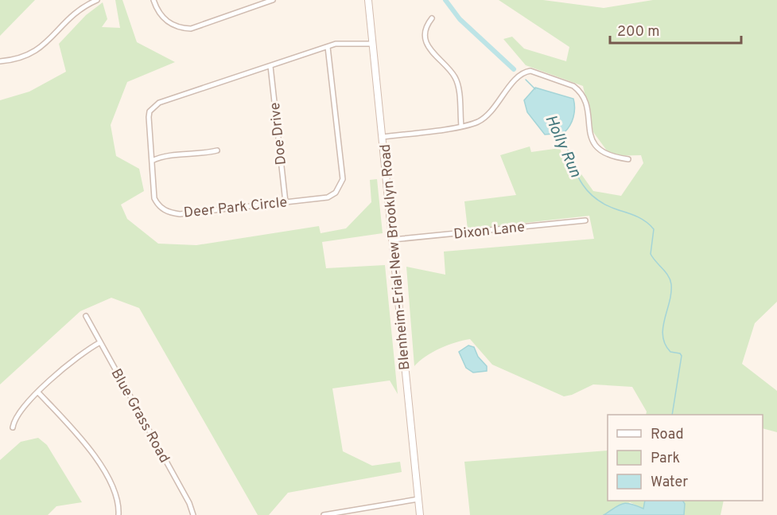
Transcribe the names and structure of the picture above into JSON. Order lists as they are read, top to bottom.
{
  "streets": {
    "main road": ["Blenheim-Erial-New Brooklyn Road"],
    "street": [
      "Doe Drive",
      "Deer Park Circle",
      "Dixon Lane",
      "Blue Grass Road"
    ]
  },
  "crossings": [
    ["Doe Drive", "Deer Park Circle"],
    ["Deer Park Circle", "Blenheim-Erial-New Brooklyn Road"],
    ["Dixon Lane", "Blenheim-Erial-New Brooklyn Road"]
  ],
  "water": ["Holly Run"],
  "legend": ["Road", "Park", "Water"],
  "scale_bar": "200 m"
}
